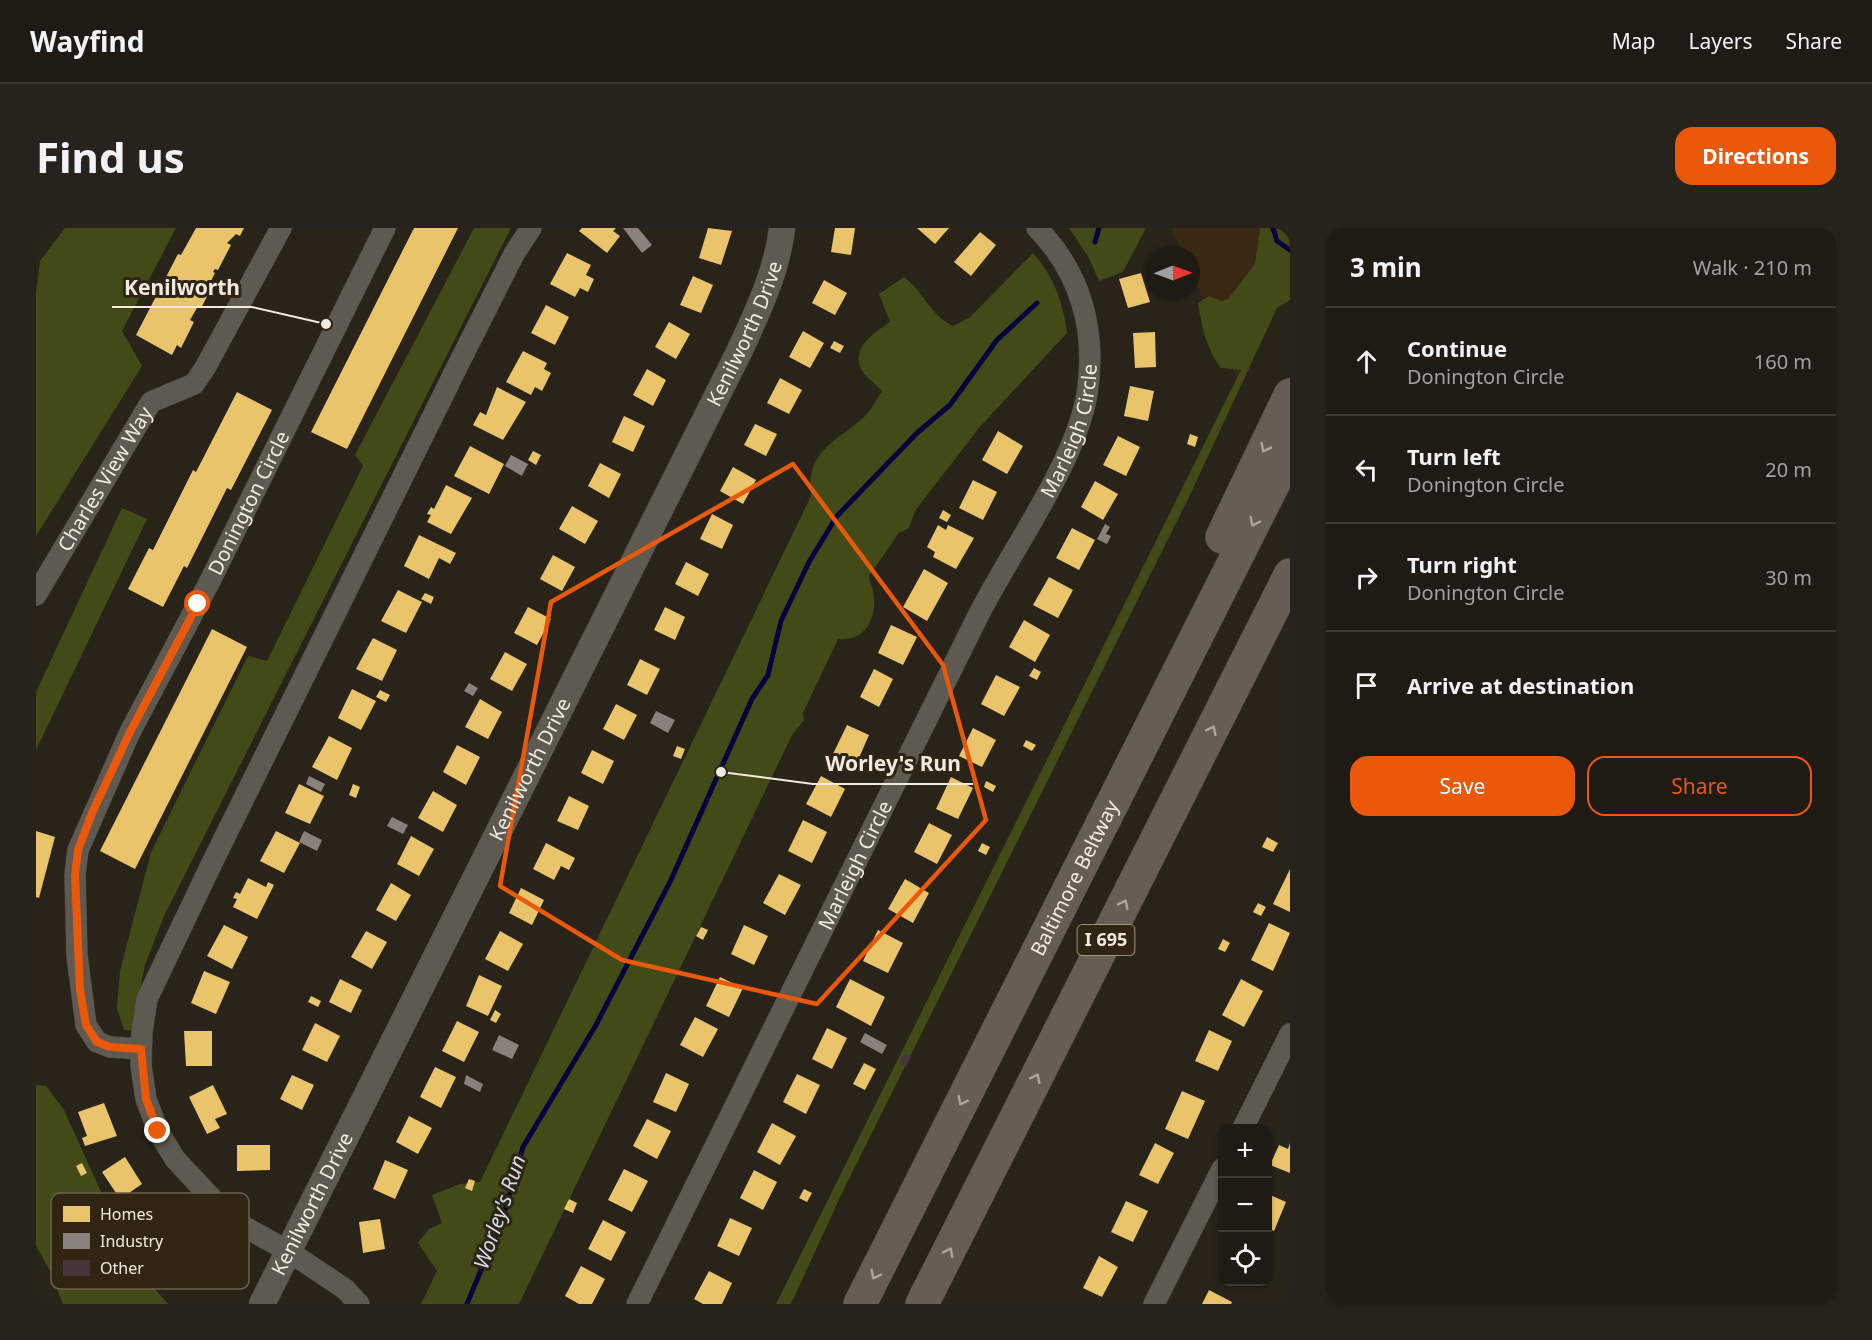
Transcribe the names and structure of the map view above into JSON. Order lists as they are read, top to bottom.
{
  "streets": {
    "highway": ["Baltimore Beltway", "I 695"],
    "street": [
      "Kenilworth Drive",
      "Marleigh Circle",
      "Charles View Way",
      "Donington Circle"
    ]
  },
  "water": ["Worley's Run"],
  "places": ["Kenilworth", "Worley's Run"],
  "legend": ["Homes", "Industry", "Other"],
  "north": "right",
  "page": {
    "header": "Wayfind",
    "nav": ["Map", "Layers", "Share"],
    "buttons": [
      "Directions",
      ["Save", "Share"]
    ],
    "title": "Find us",
    "heading": ["3 min", "Walk · 210 m"],
    "list": [
      ["Continue", "Donington Circle", "160 m"],
      ["Turn left", "Donington Circle", "20 m"],
      ["Turn right", "Donington Circle", "30 m"],
      "Arrive at destination"
    ],
    "map_buttons": ["+", "−"]
  }
}
